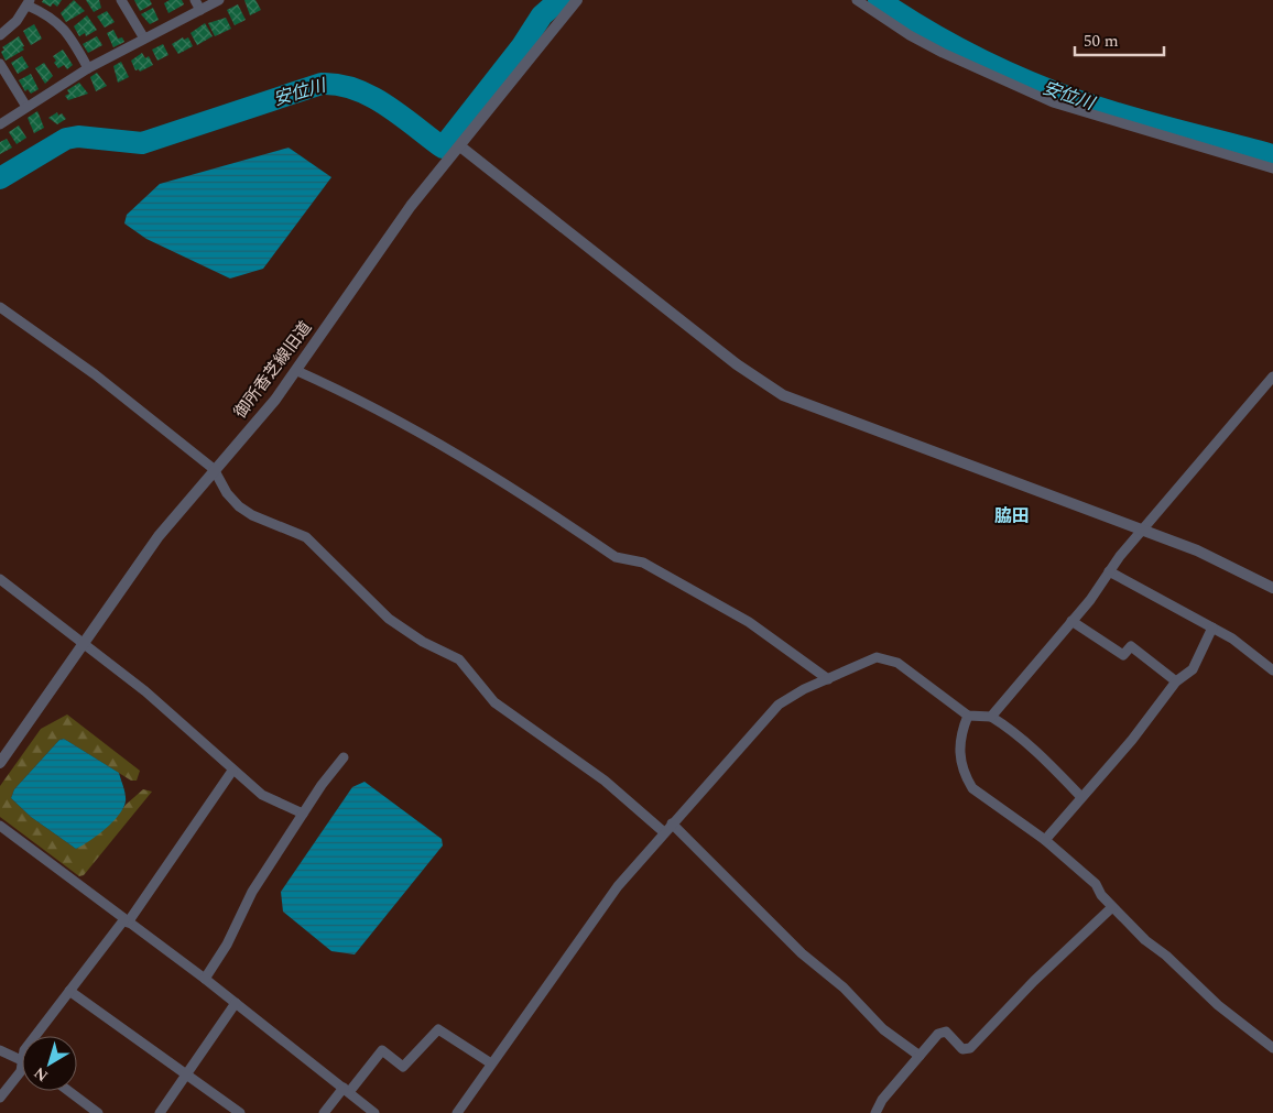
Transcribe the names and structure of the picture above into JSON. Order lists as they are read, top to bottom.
{
  "streets": {
    "street": ["御所香芝線旧道"]
  },
  "districts": ["脇田"],
  "water": ["安位川"],
  "scale_bar": "50 m",
  "north": "bottom left"
}
